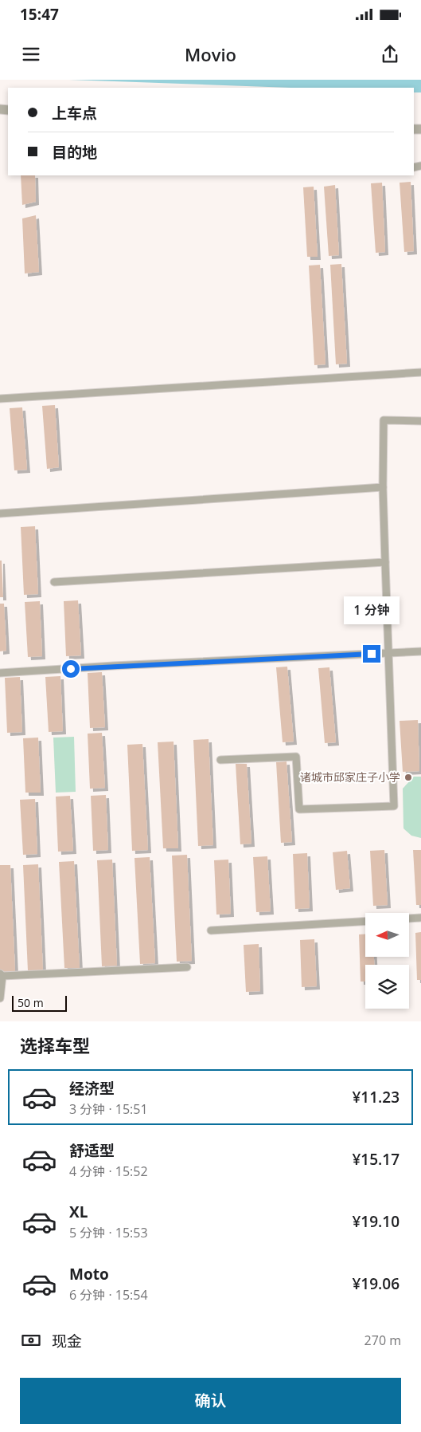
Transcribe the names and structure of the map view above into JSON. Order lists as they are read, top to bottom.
{
  "places": ["诸城市邱家庄子小学"],
  "scale_bar": "50 m",
  "north": "left",
  "page": {
    "status": "15:47",
    "header": "Movio",
    "banner": ["上车点", "目的地"],
    "bubble": "1 分钟",
    "scale": "50 m",
    "heading": "选择车型",
    "list": [
      {
        "name": "经济型",
        "note": "3 分钟 · 15:51",
        "value": "¥11.23"
      },
      {
        "name": "舒适型",
        "note": "4 分钟 · 15:52",
        "value": "¥15.17"
      },
      {
        "name": "XL",
        "note": "5 分钟 · 15:53",
        "value": "¥19.10"
      },
      {
        "name": "Moto",
        "note": "6 分钟 · 15:54",
        "value": "¥19.06"
      }
    ],
    "pay": ["现金", "270 m"],
    "buttons": "确认"
  }
}
